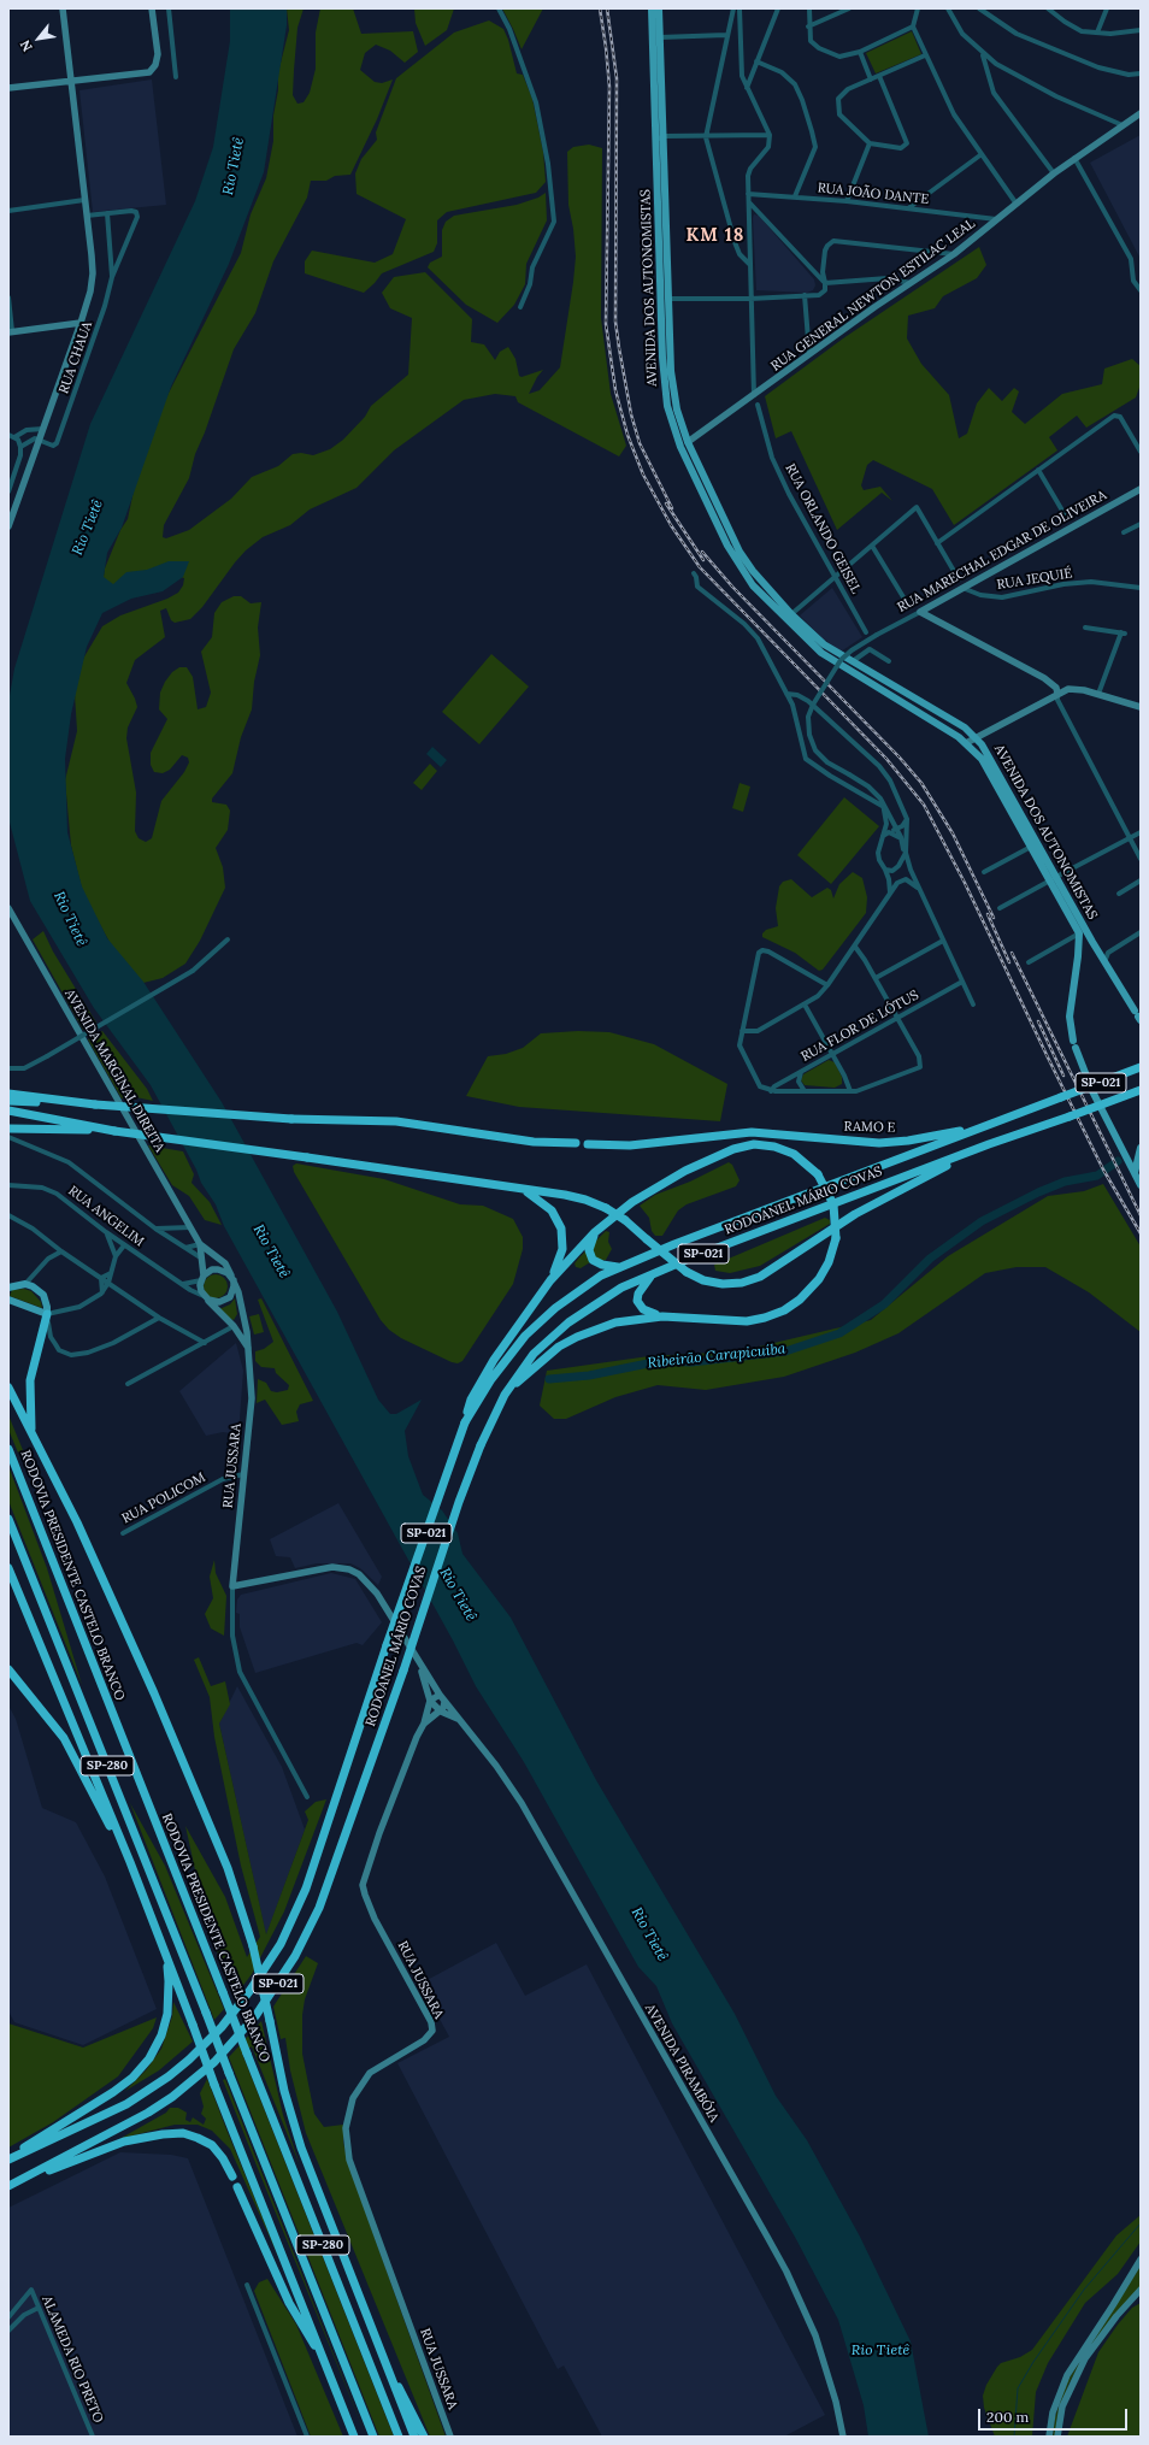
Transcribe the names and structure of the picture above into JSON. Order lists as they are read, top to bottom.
{
  "streets": {
    "highway": [
      "SP-021",
      "RAMO E",
      "RODOANEL MÁRIO COVAS",
      "RODOVIA PRESIDENTE CASTELO BRANCO",
      "SP-280"
    ],
    "main road": [
      "AVENIDA DOS AUTONOMISTAS",
      "RUA GENERAL NEWTON ESTILAC LEAL",
      "RUA MARECHAL EDGAR DE OLIVEIRA",
      "AVENIDA MARGINAL DIREITA",
      "RUA JUSSARA",
      "AVENIDA PIRAMBÓIA"
    ],
    "street": [
      "RUA JOÃO DANTE",
      "RUA CHAUA",
      "RUA ORLANDO GEISEL",
      "RUA JEQUIÉ",
      "RUA FLOR DE LÓTUS",
      "RUA ANGELIM",
      "RUA POLICOM",
      "ALAMEDA RIO PRETO"
    ]
  },
  "crossings": [
    ["RUA JOÃO DANTE", "RUA GENERAL NEWTON ESTILAC LEAL"],
    ["AVENIDA DOS AUTONOMISTAS", "RUA GENERAL NEWTON ESTILAC LEAL"],
    ["RUA MARECHAL EDGAR DE OLIVEIRA", "RUA JEQUIÉ"],
    ["RUA MARECHAL EDGAR DE OLIVEIRA", "RUA FLOR DE LÓTUS"],
    ["AVENIDA MARGINAL DIREITA", "RUA ANGELIM"],
    ["AVENIDA MARGINAL DIREITA", "RUA JUSSARA"],
    ["RAMO E", "RODOANEL MÁRIO COVAS"],
    ["RUA ANGELIM", "RUA JUSSARA"],
    ["RUA JUSSARA", "RUA POLICOM"],
    ["RUA JUSSARA", "AVENIDA PIRAMBÓIA"]
  ],
  "districts": ["KM 18"],
  "water": ["Rio Tietê", "Ribeirão Carapicuíba"],
  "scale_bar": "200 m",
  "north": "bottom left"
}
